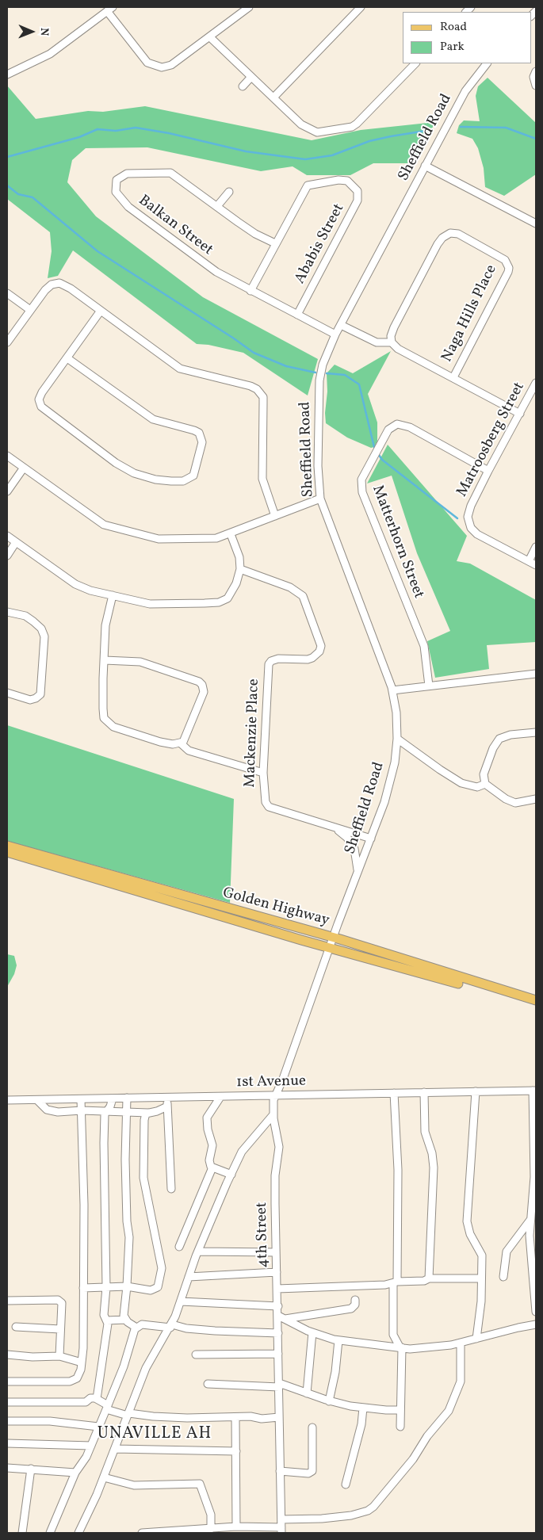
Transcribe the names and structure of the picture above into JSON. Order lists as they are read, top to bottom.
{
  "streets": {
    "main road": ["Golden Highway"],
    "street": [
      "Sheffield Road",
      "Balkan Street",
      "Ababis Street",
      "Naga Hills Place",
      "Matroosberg Street",
      "Matterhorn Street",
      "Mackenzie Place",
      "1st Avenue",
      "4th Street"
    ]
  },
  "crossings": [
    ["Sheffield Road", "Balkan Street"],
    ["Sheffield Road", "Mackenzie Place"],
    ["Sheffield Road", "Golden Highway"],
    ["Sheffield Road", "4th Street"],
    ["Balkan Street", "Ababis Street"],
    ["Naga Hills Place", "Matroosberg Street"],
    ["Matroosberg Street", "Matterhorn Street"],
    ["Golden Highway", "4th Street"],
    ["1st Avenue", "4th Street"]
  ],
  "districts": ["UNAVILLE AH"],
  "legend": ["Road", "Park"],
  "north": "right"
}
